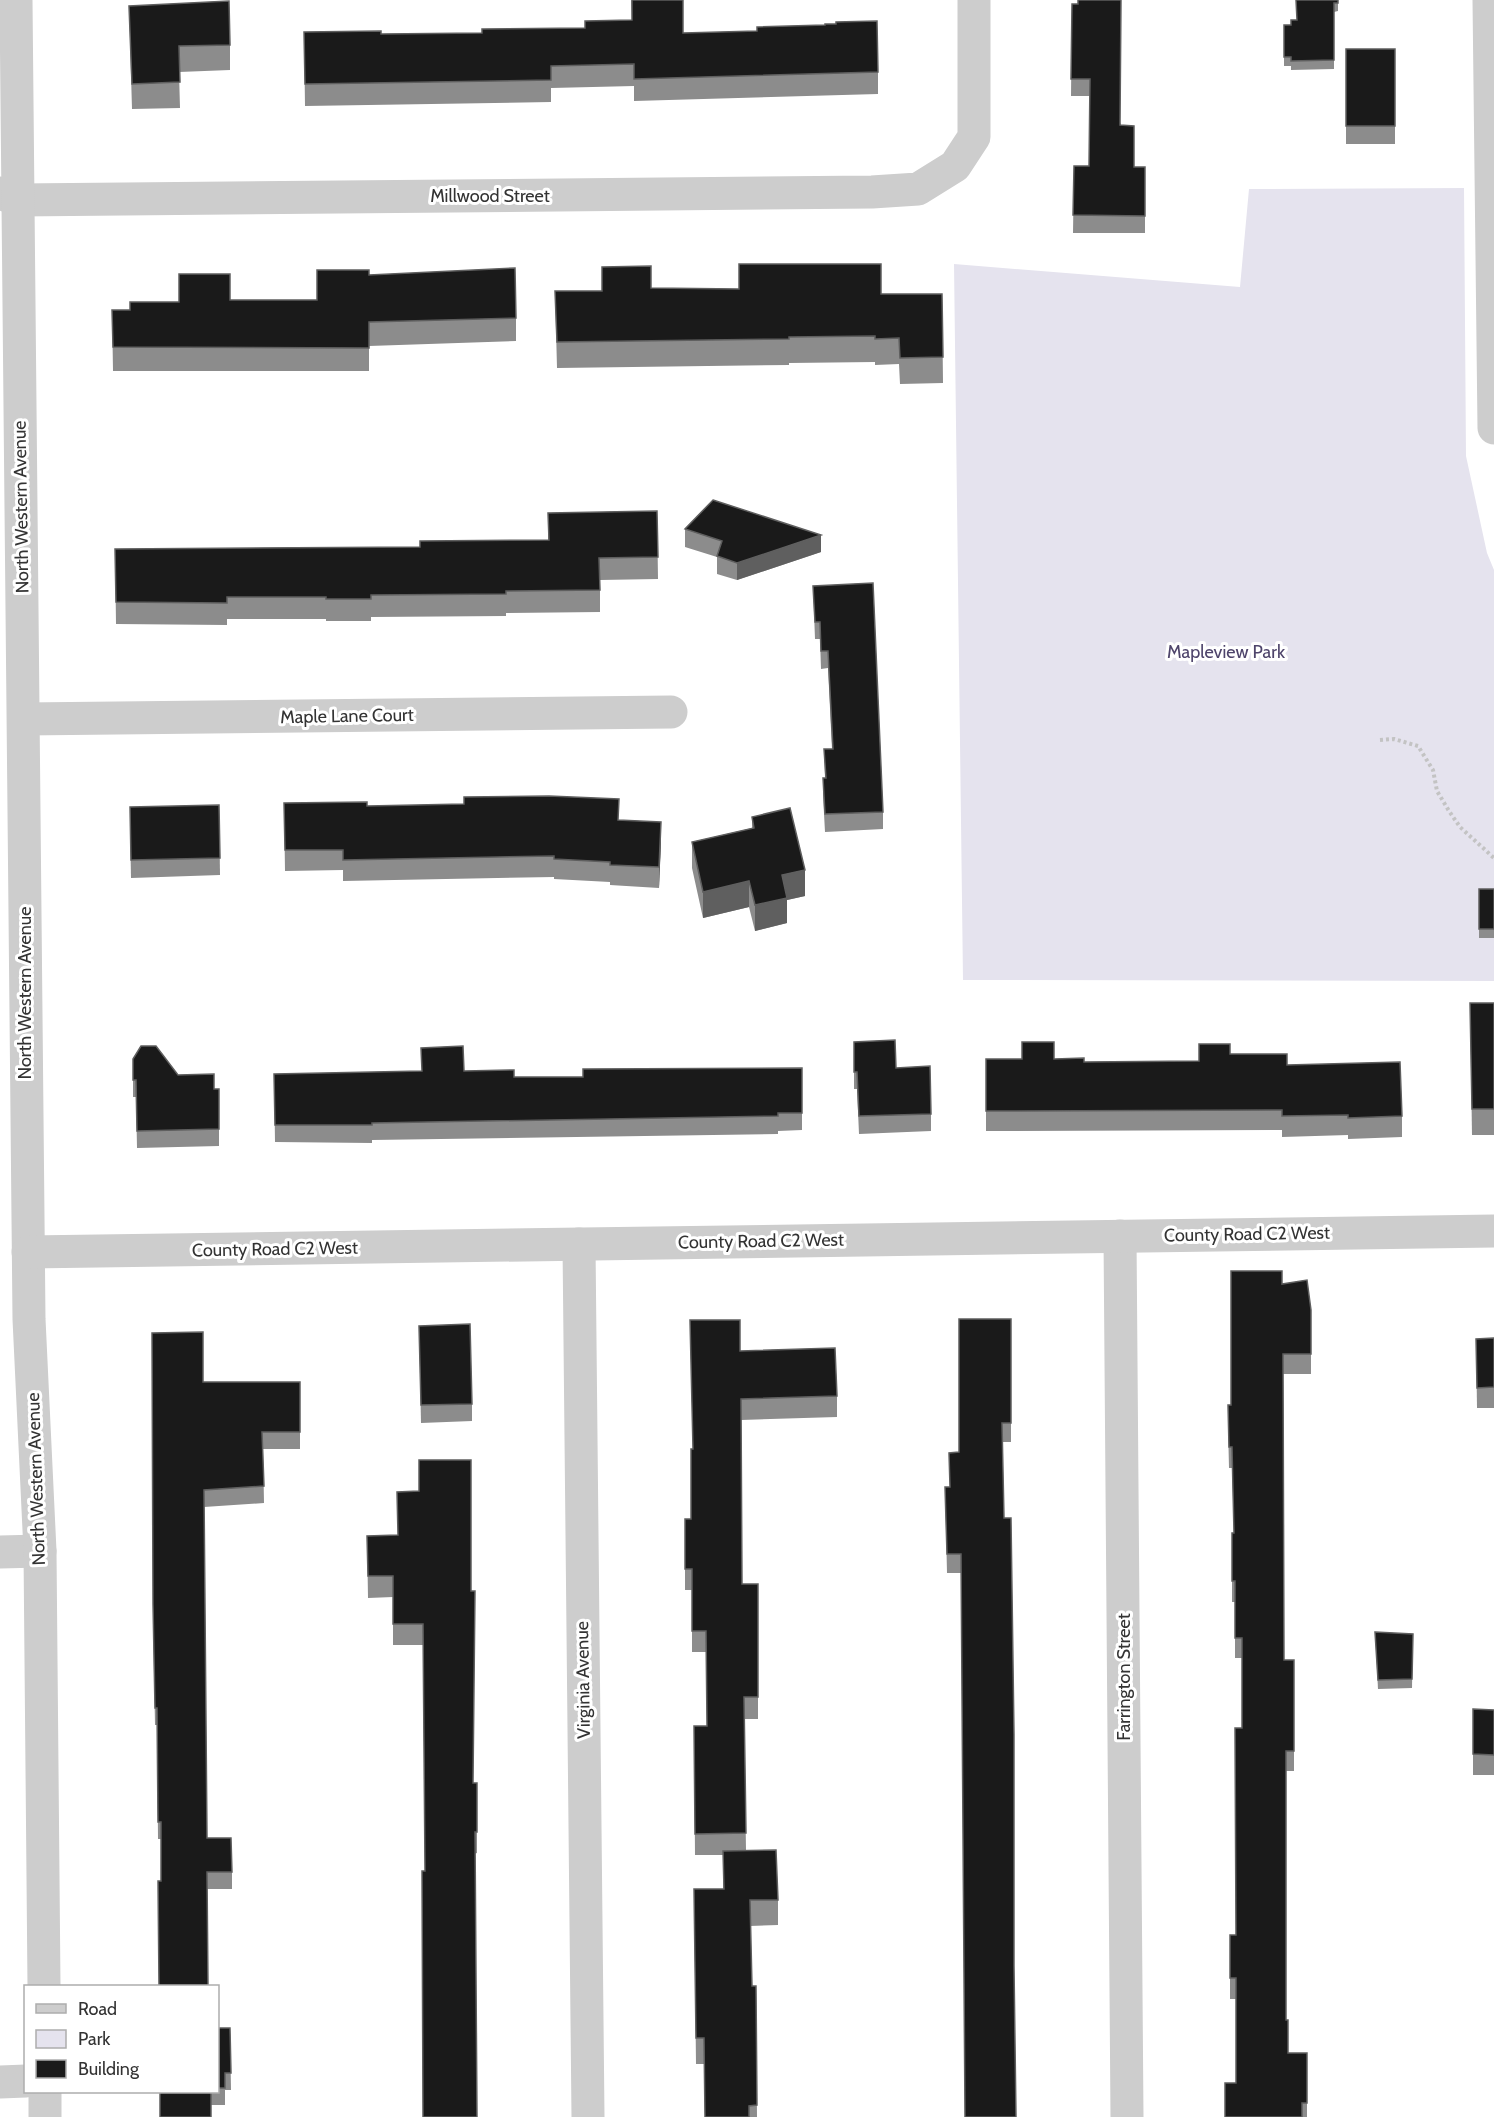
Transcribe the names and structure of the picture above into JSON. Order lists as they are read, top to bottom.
{
  "streets": {
    "street": [
      "Millwood Street",
      "North Western Avenue",
      "Maple Lane Court",
      "County Road C2 West",
      "Farrington Street",
      "Virginia Avenue"
    ]
  },
  "crossings": [
    ["Millwood Street", "North Western Avenue"],
    ["North Western Avenue", "Maple Lane Court"],
    ["North Western Avenue", "County Road C2 West"],
    ["County Road C2 West", "Farrington Street"],
    ["County Road C2 West", "Virginia Avenue"]
  ],
  "parks": ["Mapleview Park"],
  "legend": ["Road", "Park", "Building"]
}
